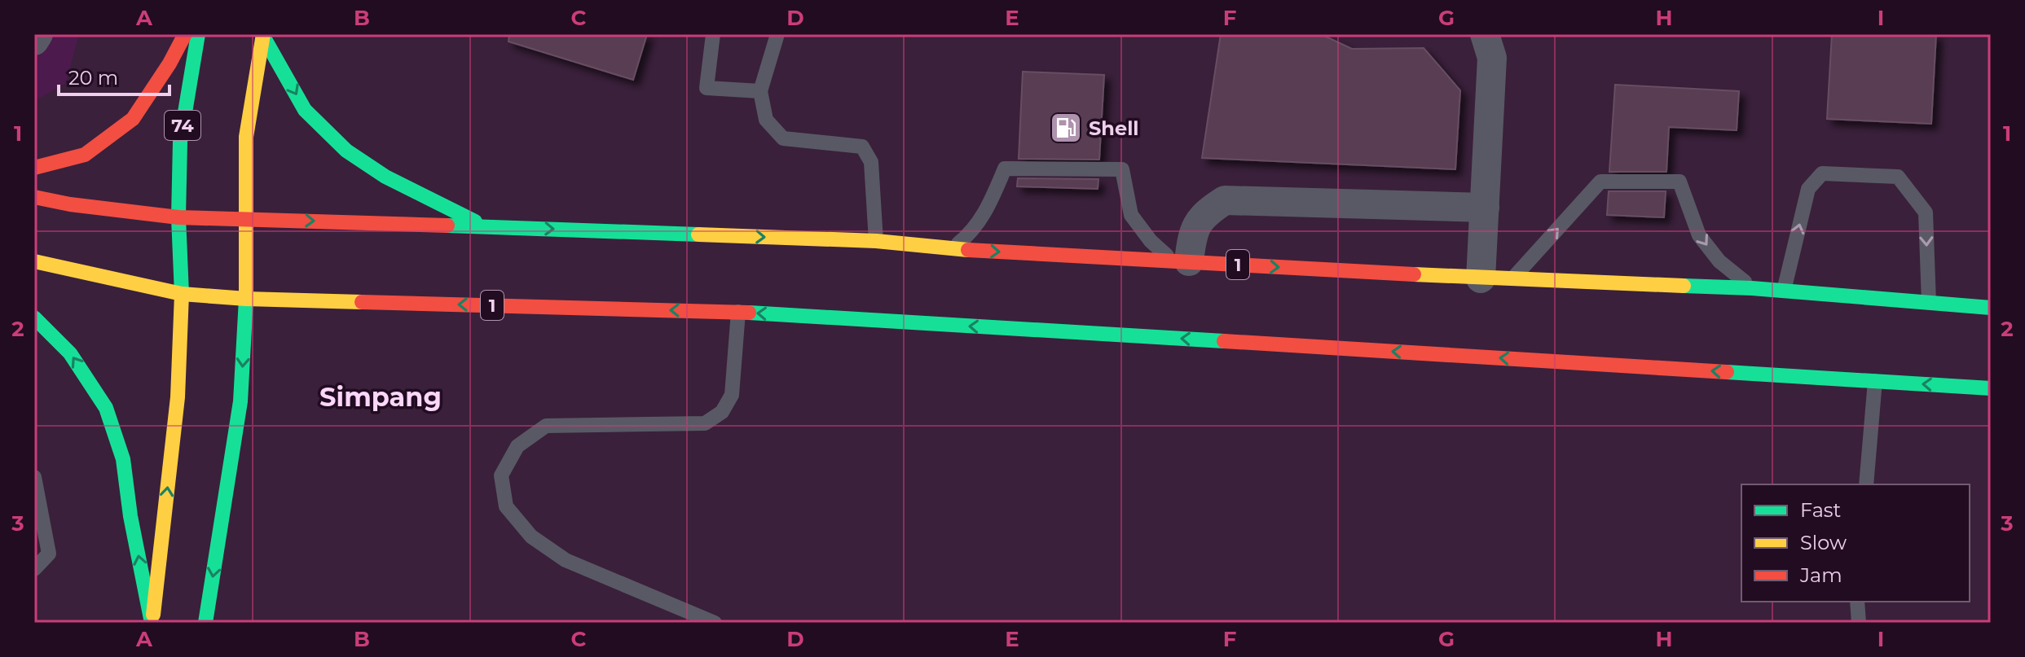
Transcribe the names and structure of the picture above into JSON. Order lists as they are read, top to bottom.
{
  "streets": {
    "main road": ["74", "1"]
  },
  "crossings": [
    ["74", "1"]
  ],
  "districts": ["Simpang"],
  "places": {
    "fuel station": ["Shell"]
  },
  "legend": ["Fast", "Slow", "Jam"],
  "scale_bar": "20 m",
  "grid": {
    "columns": [
      "A",
      "B",
      "C",
      "D",
      "E",
      "F",
      "G",
      "H",
      "I"
    ],
    "rows": ["1", "2", "3"]
  }
}
